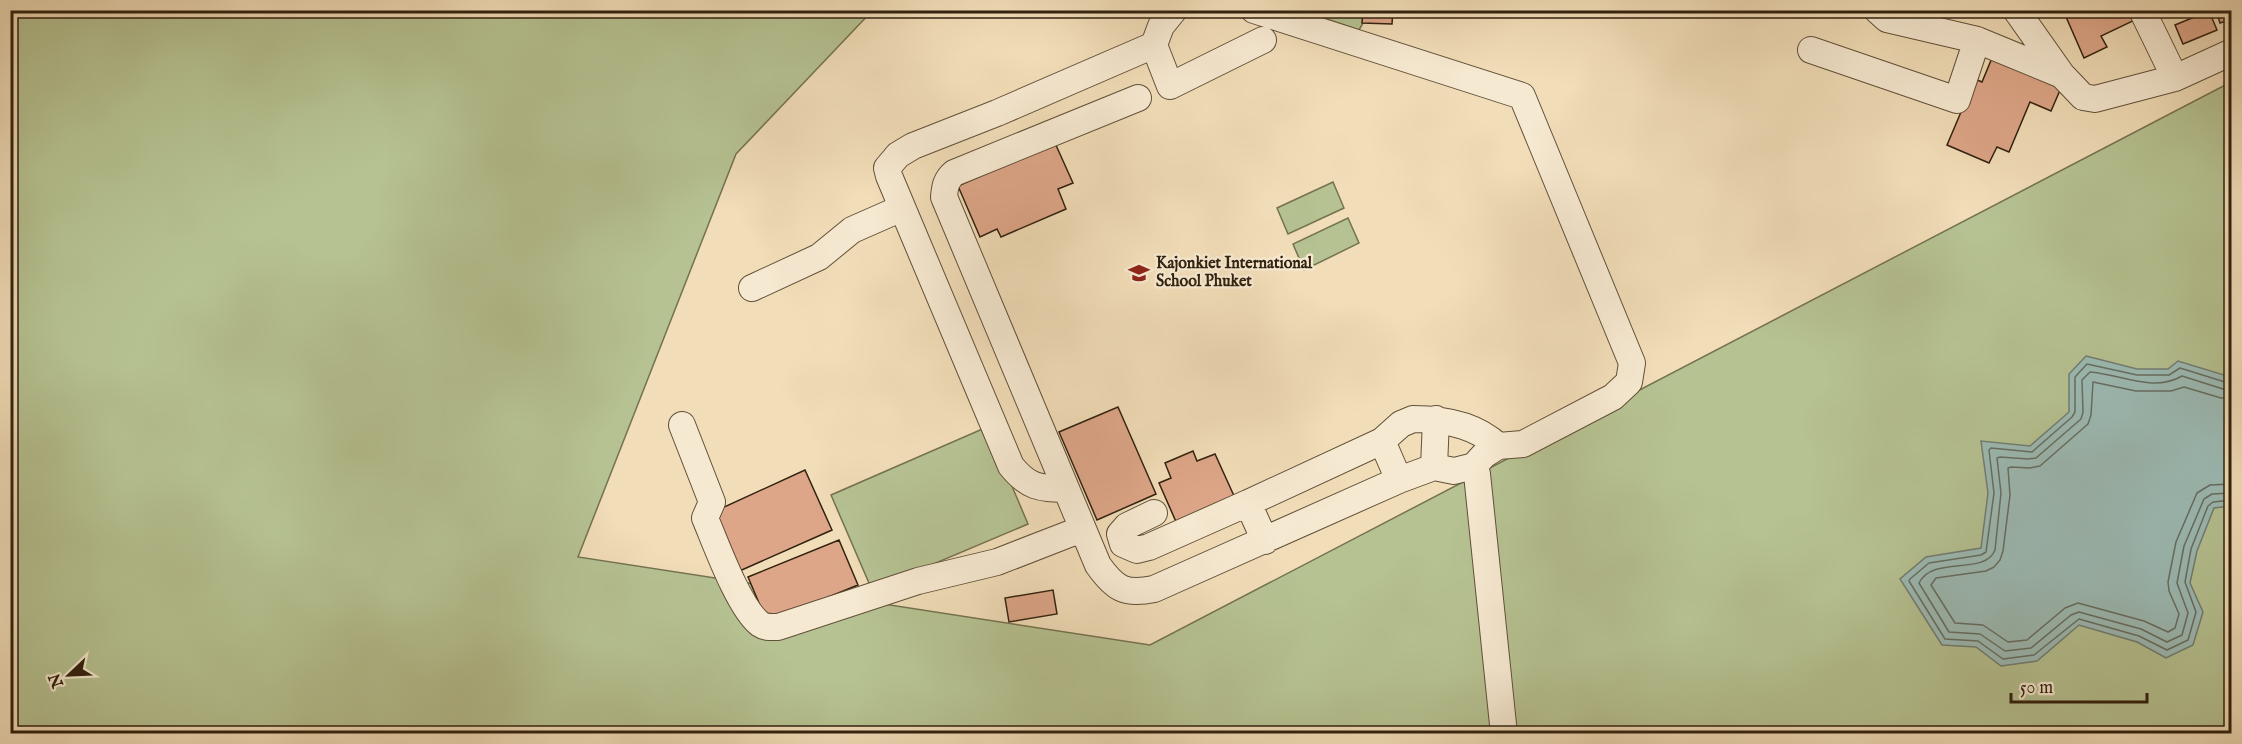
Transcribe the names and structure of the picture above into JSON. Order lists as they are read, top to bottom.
{
  "places": {
    "school or university": ["Kajonkiet International School Phuket"]
  },
  "scale_bar": "50 m",
  "north": "bottom left"
}
